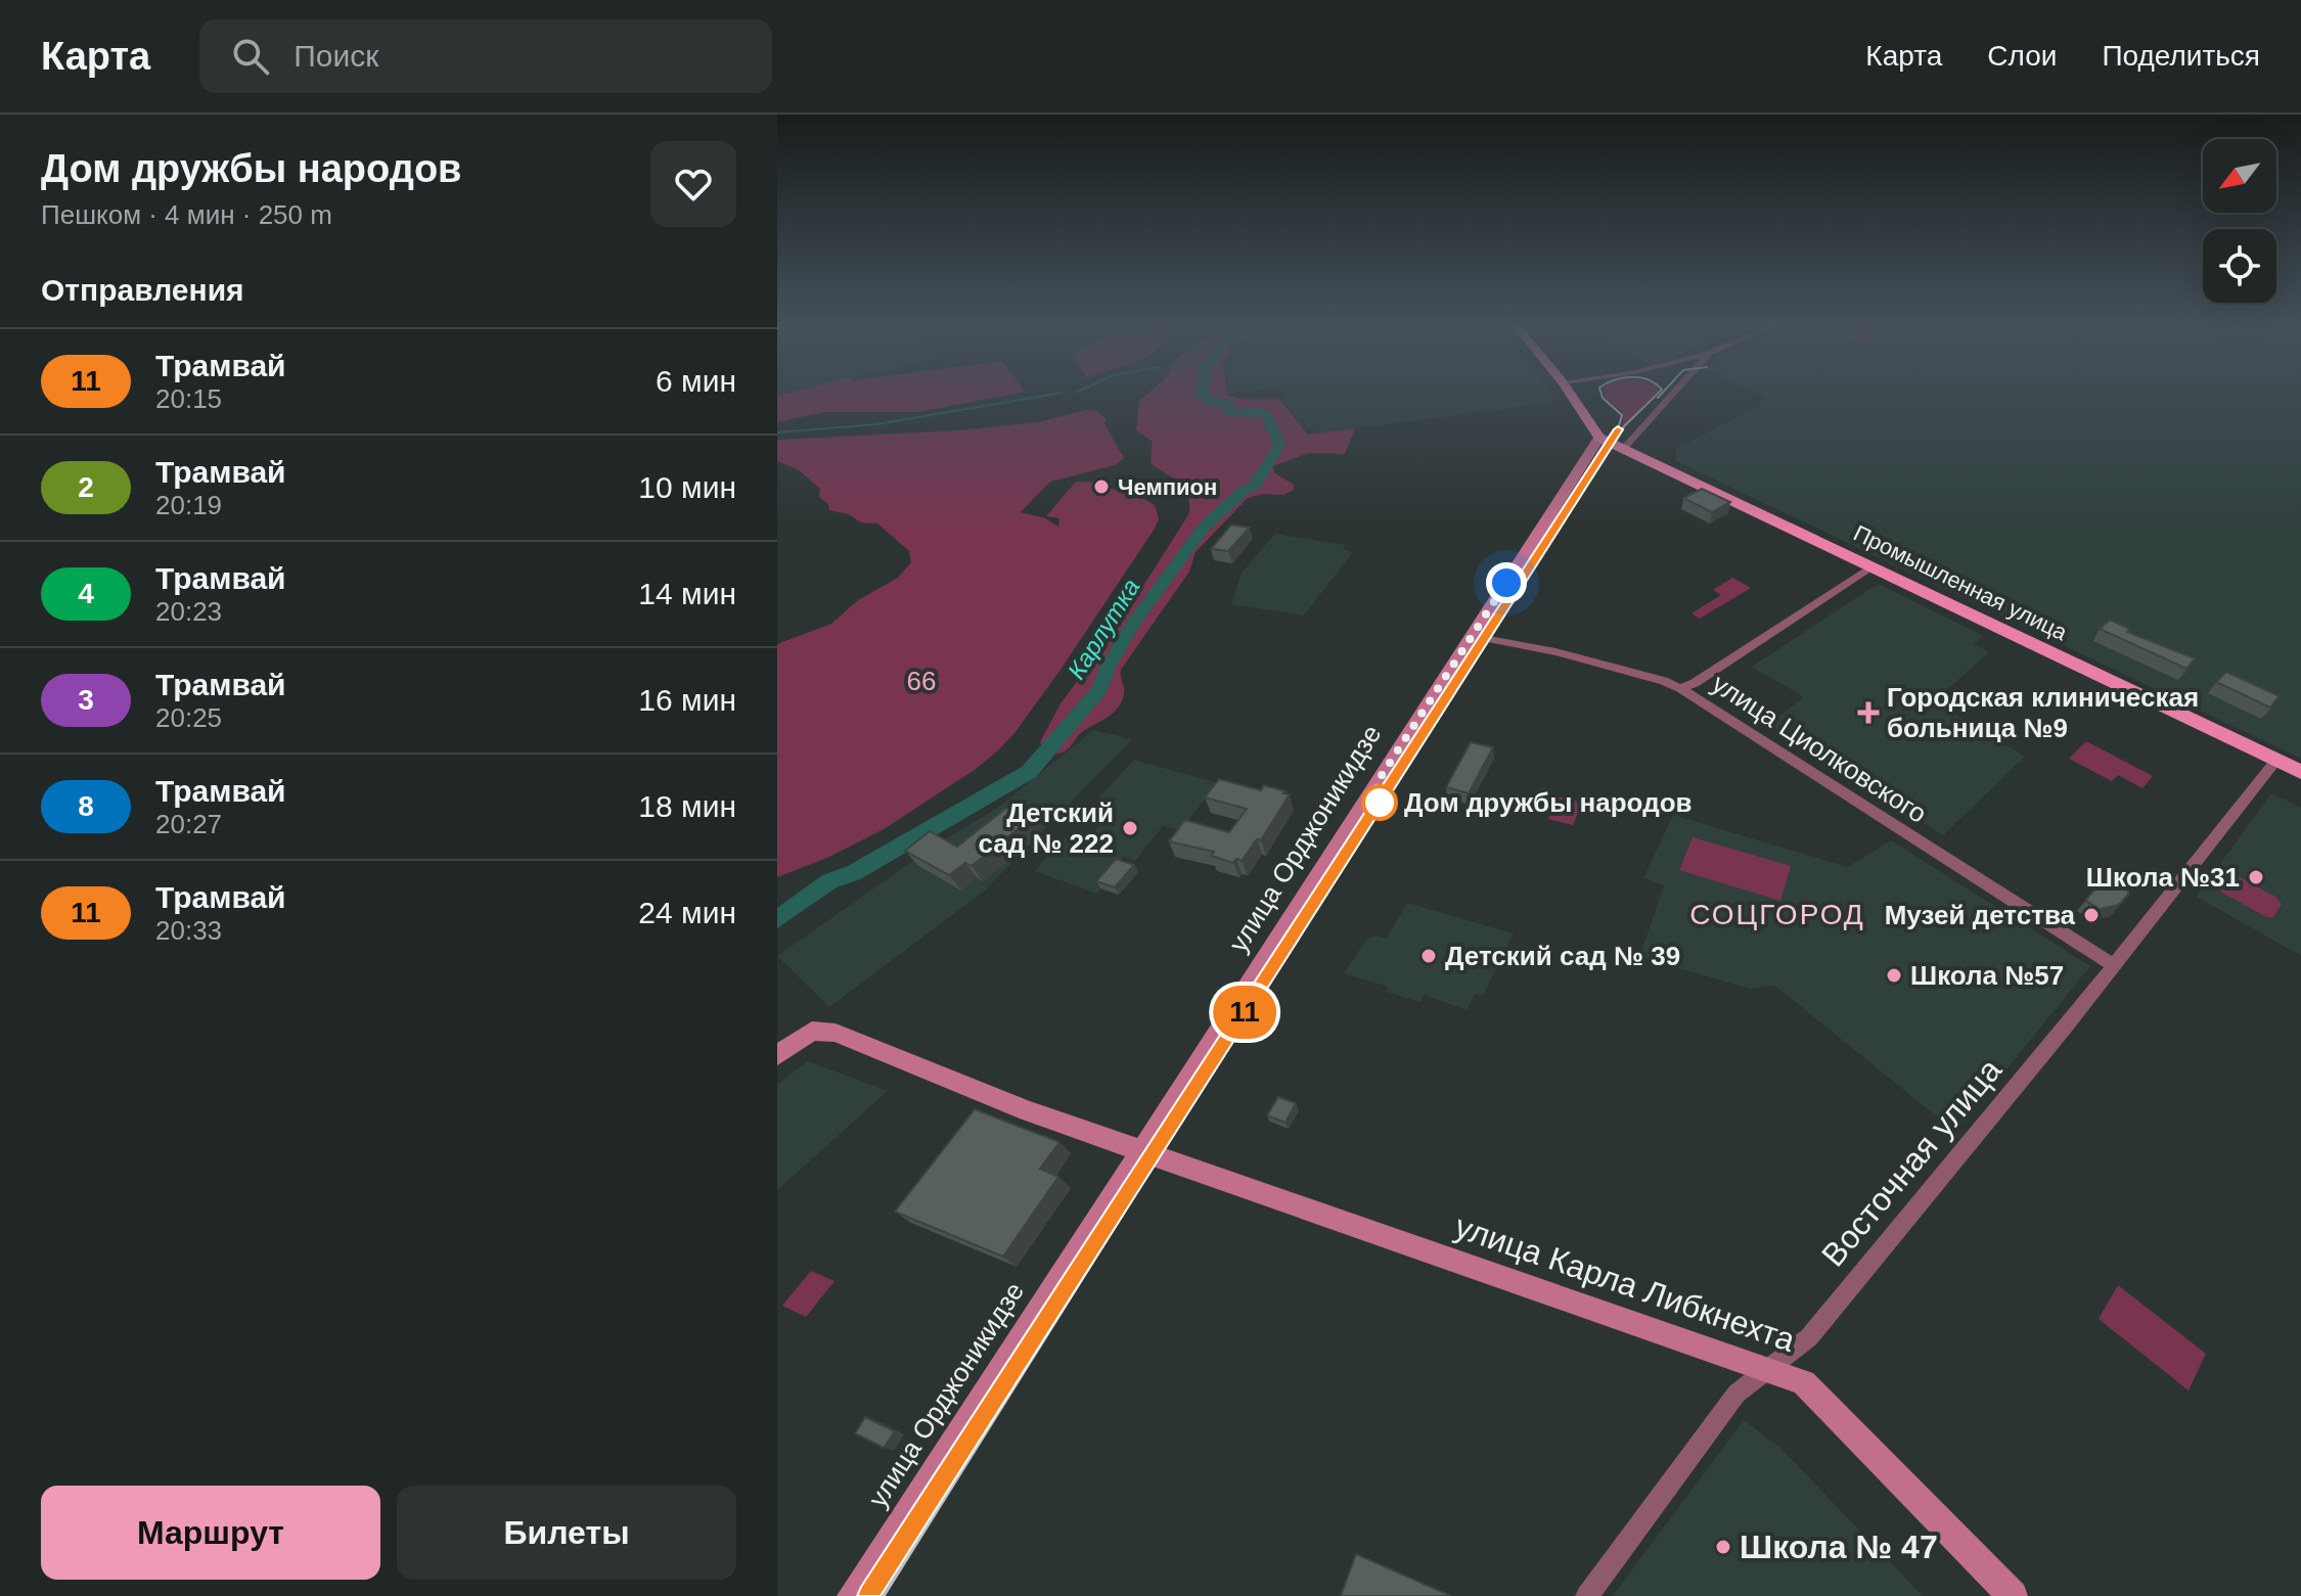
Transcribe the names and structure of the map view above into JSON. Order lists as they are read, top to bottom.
{
  "streets": {
    "main road": ["Промышленная улица", "улица Орджоникидзе", "улица Карла Либкнехта"],
    "street": ["улица Циолковского", "Восточная улица"]
  },
  "crossings": [
    ["Промышленная улица", "улица Орджоникидзе"],
    ["Промышленная улица", "Восточная улица"],
    ["улица Циолковского", "улица Орджоникидзе"],
    ["улица Циолковского", "Восточная улица"],
    ["улица Орджоникидзе", "улица Карла Либкнехта"],
    ["Восточная улица", "улица Карла Либкнехта"]
  ],
  "districts": ["СОЦГОРОД"],
  "water": ["Карлутка"],
  "parks": ["66"],
  "places": {
    "other": [
      "Чемпион",
      "Дом дружбы народов",
      "Детский сад № 222",
      "Школа №31",
      "Музей детства",
      "Детский сад № 39",
      "Школа №57",
      "Школа № 47"
    ],
    "health": ["Городская клиническая больница №9"]
  },
  "lines": ["tram line 11"],
  "north": "bottom left",
  "page": {
    "header": "Карта",
    "search": "Поиск",
    "nav": ["Карта", "Слои", "Поделиться"],
    "heading": [
      ["Дом дружбы народов", "Пешком · 4 мин · 250 m"],
      "Отправления"
    ],
    "on_map": "11",
    "list": [
      {
        "mark": "11",
        "name": "Трамвай",
        "note": "20:15",
        "value": "6 мин"
      },
      {
        "mark": "2",
        "name": "Трамвай",
        "note": "20:19",
        "value": "10 мин"
      },
      {
        "mark": "4",
        "name": "Трамвай",
        "note": "20:23",
        "value": "14 мин"
      },
      {
        "mark": "3",
        "name": "Трамвай",
        "note": "20:25",
        "value": "16 мин"
      },
      {
        "mark": "8",
        "name": "Трамвай",
        "note": "20:27",
        "value": "18 мин"
      },
      {
        "mark": "11",
        "name": "Трамвай",
        "note": "20:33",
        "value": "24 мин"
      }
    ],
    "buttons": ["Маршрут", "Билеты"]
  }
}
